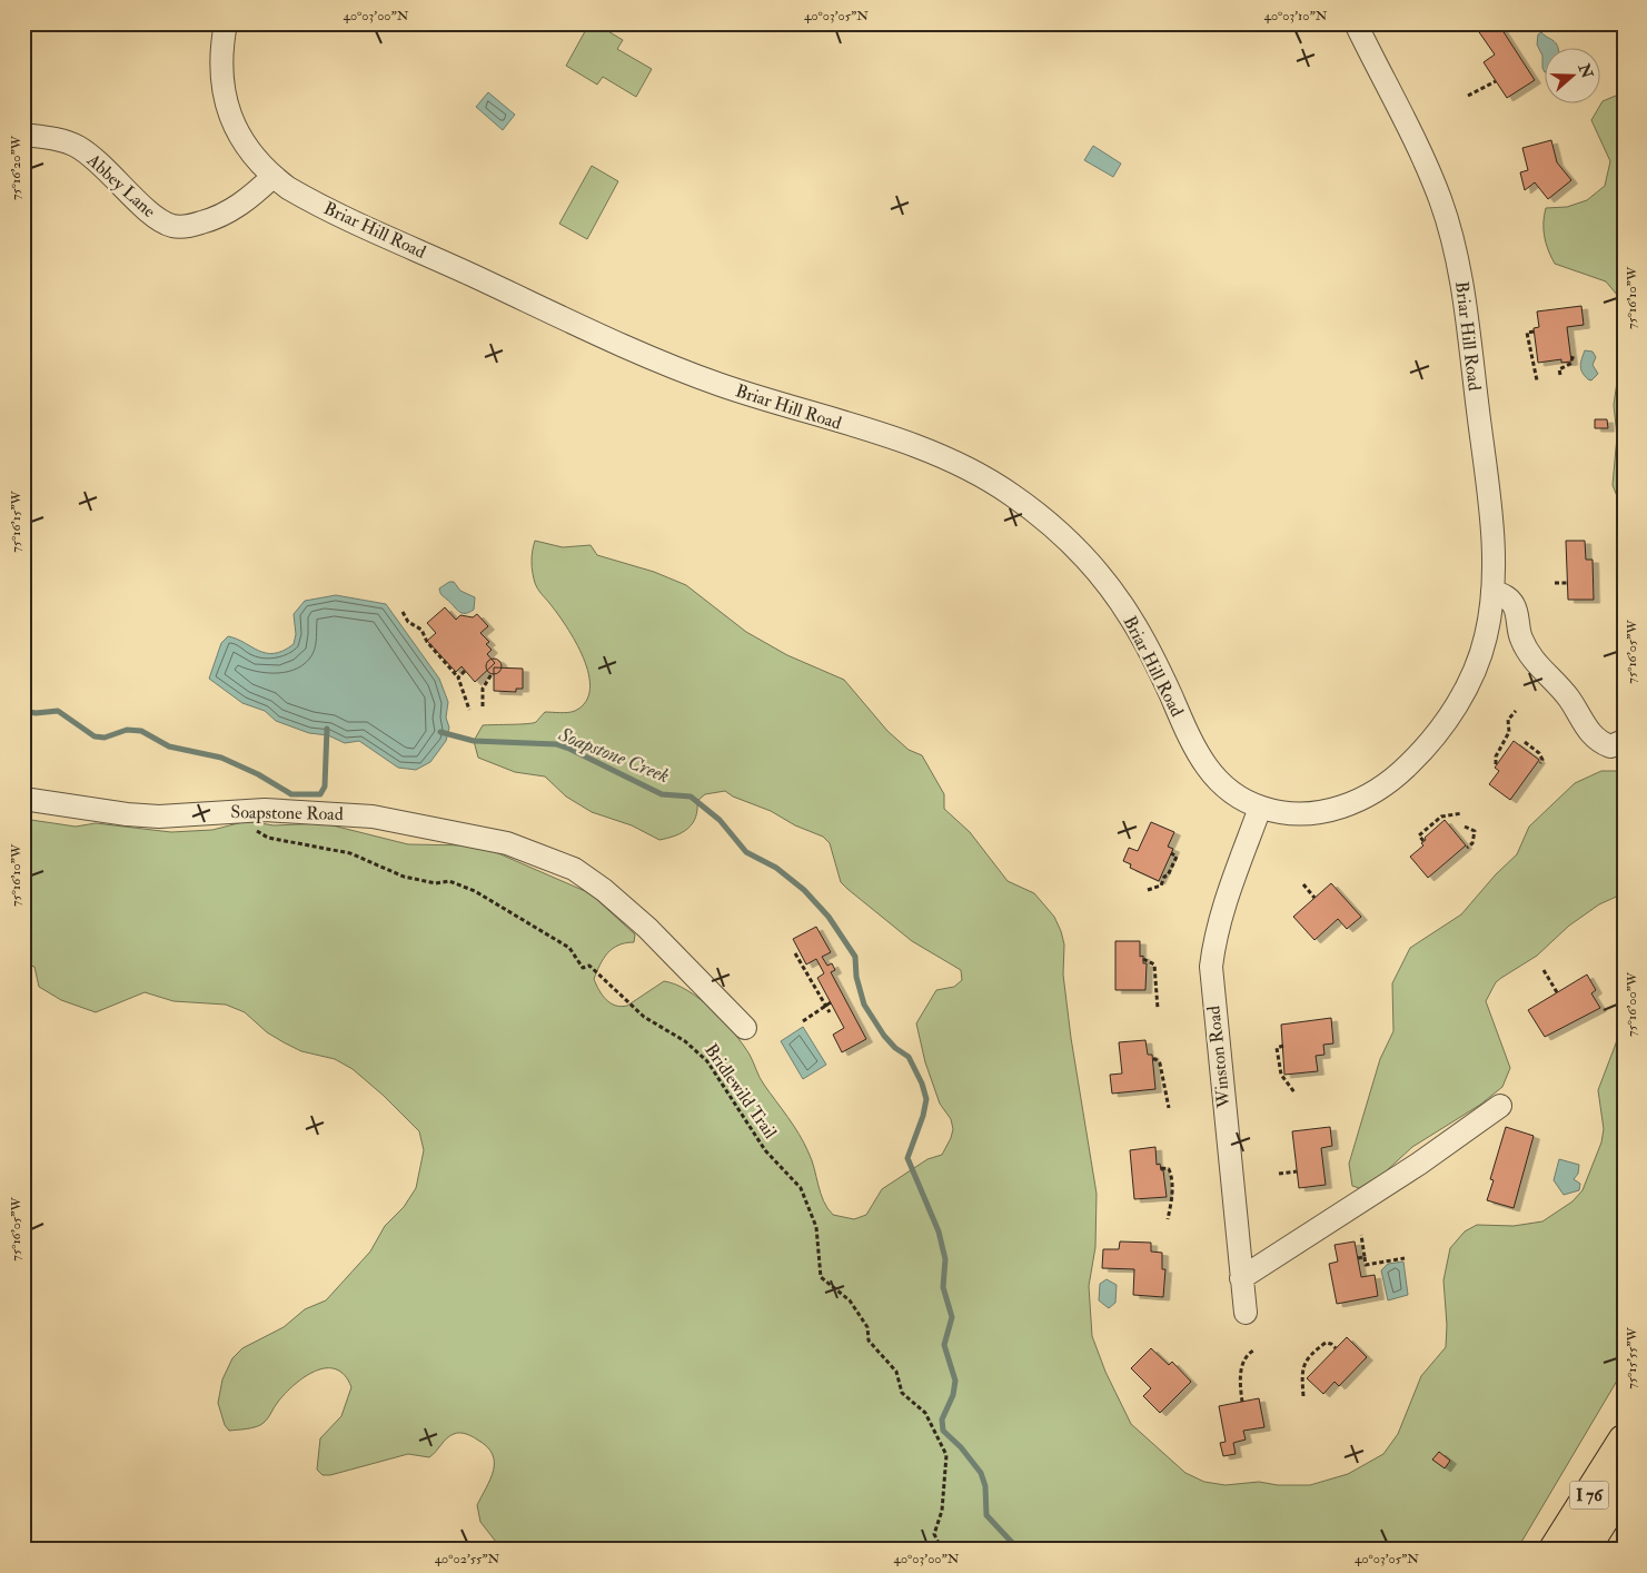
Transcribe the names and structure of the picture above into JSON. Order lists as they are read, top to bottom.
{
  "streets": {
    "highway": ["I 76"],
    "street": [
      "Abbey Lane",
      "Briar Hill Road",
      "Soapstone Road",
      "Winston Road"
    ],
    "path": ["Bridlewild Trail"]
  },
  "crossings": [
    ["Abbey Lane", "Briar Hill Road"],
    ["Briar Hill Road", "Winston Road"],
    ["Soapstone Road", "Bridlewild Trail"]
  ],
  "water": ["Soapstone Creek"],
  "north": "right",
  "coordinates": [
    "40°03'00\"N",
    "40°03'05\"N",
    "40°03'10\"N",
    "75°16'20\"W",
    "75°16'10\"W",
    "75°16'15\"W",
    "75°16'05\"W",
    "75°16'00\"W",
    "75°15'55\"W",
    "40°02'55\"N"
  ]
}
